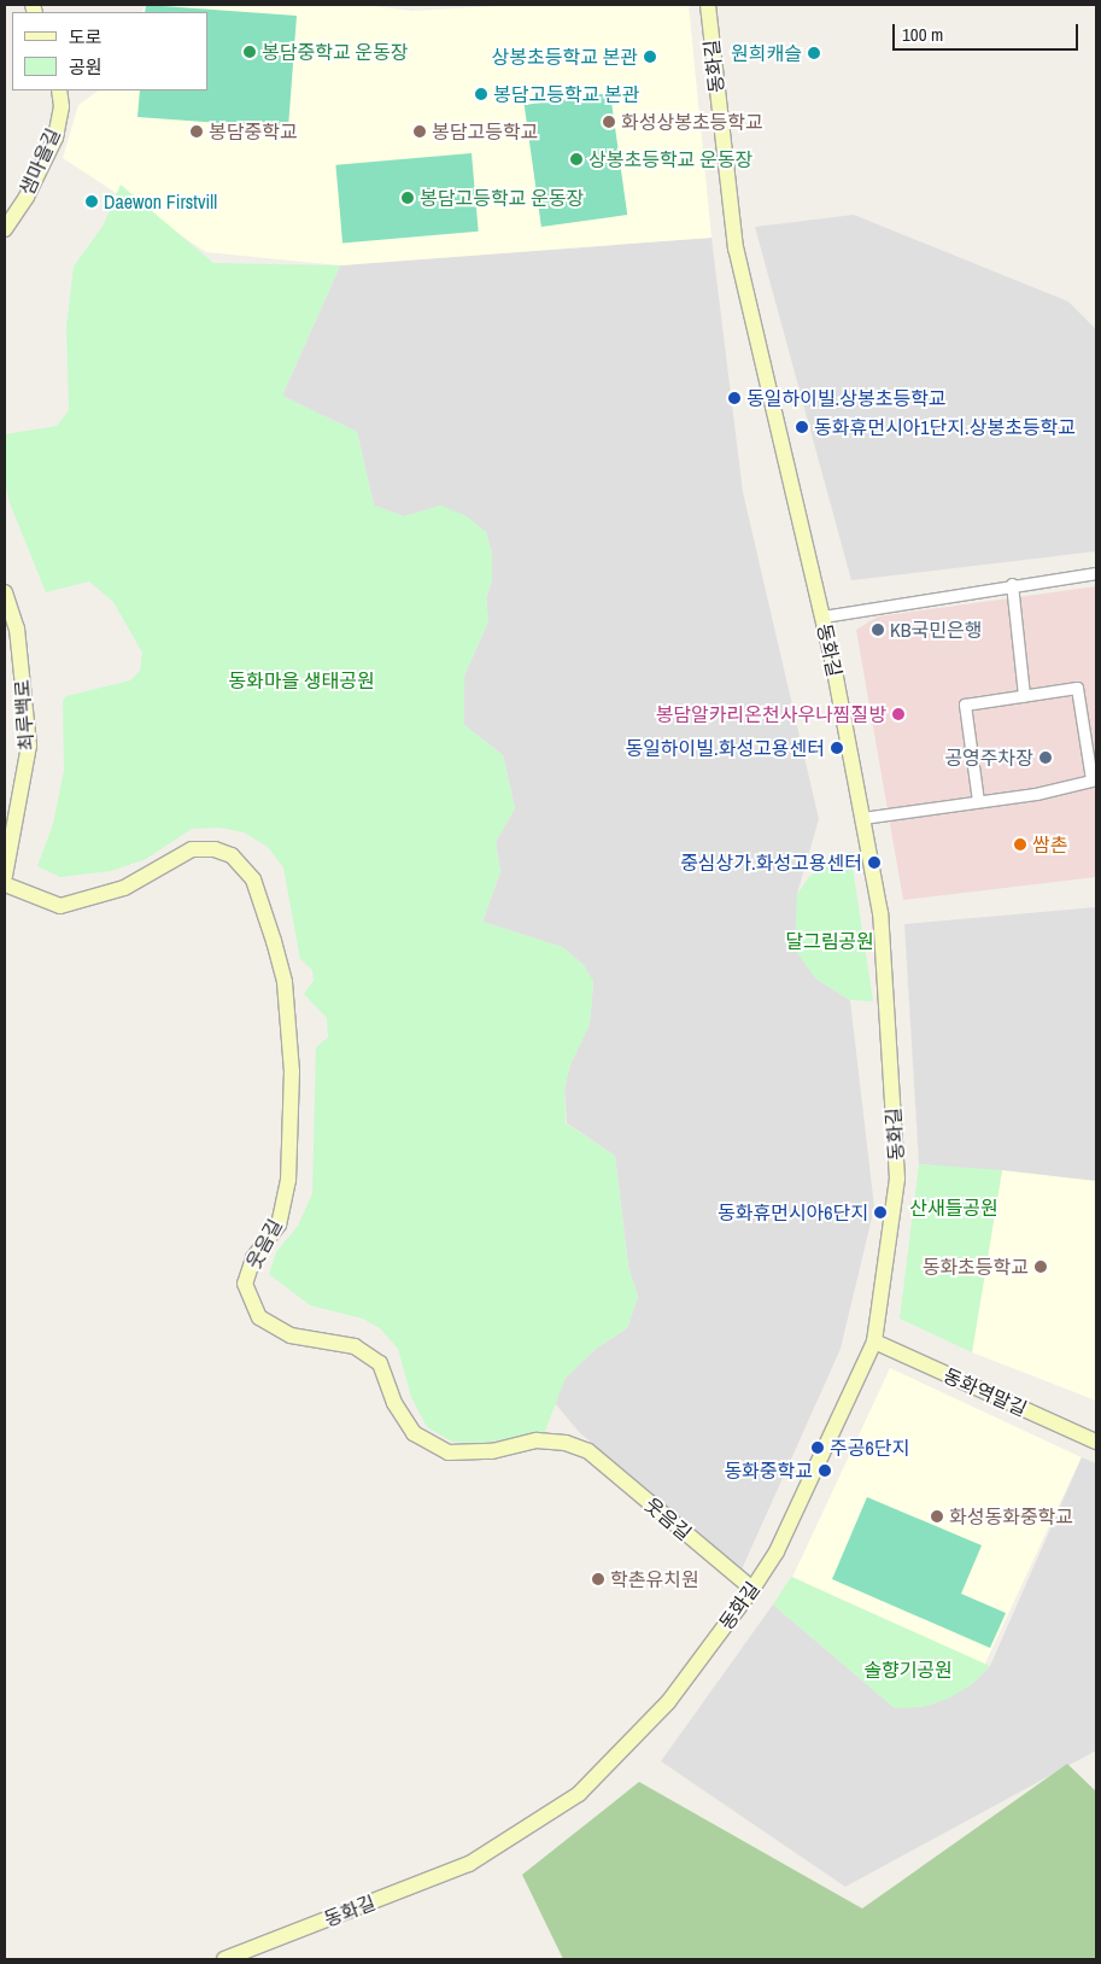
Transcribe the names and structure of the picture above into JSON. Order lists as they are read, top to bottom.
{
  "streets": {
    "street": [
      "동화길",
      "샘마을길",
      "최루백로",
      "웃음길",
      "동화역말길"
    ]
  },
  "crossings": [
    ["동화길", "웃음길"],
    ["동화길", "동화역말길"]
  ],
  "parks": [
    "동화마을 생태공원",
    "달그림공원",
    "산새들공원",
    "솔향기공원"
  ],
  "places": [
    "봉담중학교 운동장",
    "원희캐슬",
    "상봉초등학교 본관",
    "봉담고등학교 본관",
    "화성상봉초등학교",
    "봉담중학교",
    "봉담고등학교",
    "상봉초등학교 운동장",
    "봉담고등학교 운동장",
    "Daewon Firstvill",
    "동일하이빌.상봉초등학교",
    "동화휴먼시아1단지.상봉초등학교",
    "KB국민은행",
    "봉담알카리온천사우나찜질방",
    "동일하이빌.화성고용센터",
    "공영주차장",
    "쌈촌",
    "중심상가.화성고용센터",
    "동화휴먼시아6단지",
    "동화초등학교",
    "주공6단지",
    "동화중학교",
    "화성동화중학교",
    "학촌유치원"
  ],
  "legend": ["도로", "공원"],
  "scale_bar": "100 m"
}
